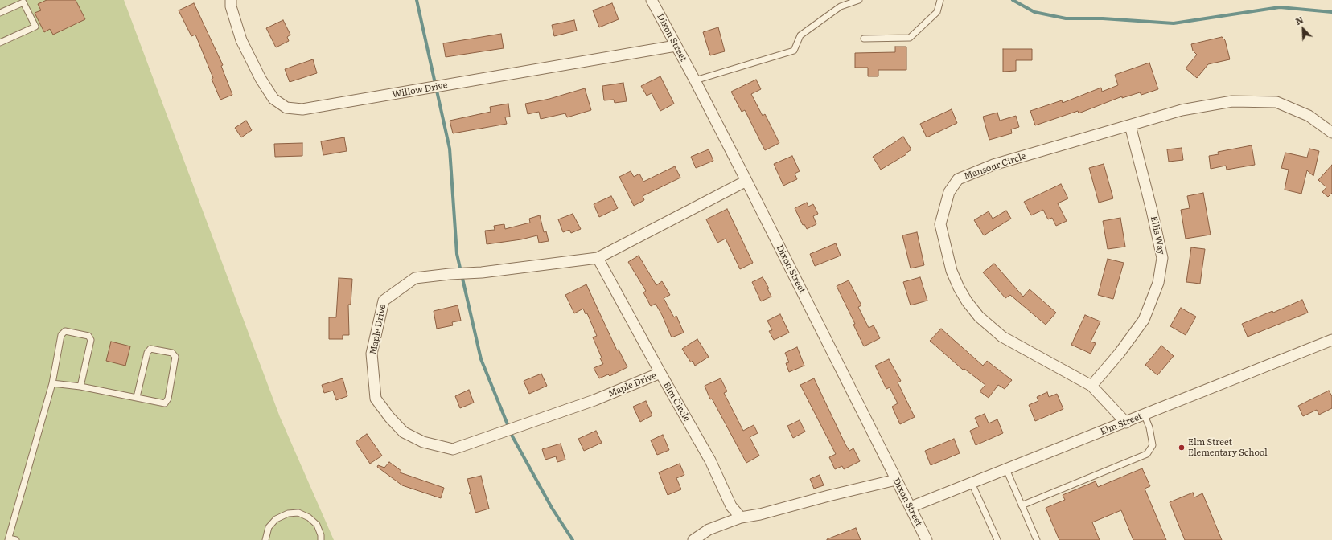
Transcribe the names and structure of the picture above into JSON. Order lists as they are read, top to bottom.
{
  "streets": {
    "street": [
      "Dixon Street",
      "Willow Drive",
      "Mansour Circle",
      "Ellis Way",
      "Maple Drive",
      "Elm Circle",
      "Elm Street"
    ]
  },
  "crossings": [
    ["Dixon Street", "Willow Drive"],
    ["Dixon Street", "Elm Street"],
    ["Mansour Circle", "Ellis Way"],
    ["Mansour Circle", "Elm Street"],
    ["Maple Drive", "Elm Circle"]
  ],
  "places": ["Elm Street Elementary School"],
  "north": "top left"
}
